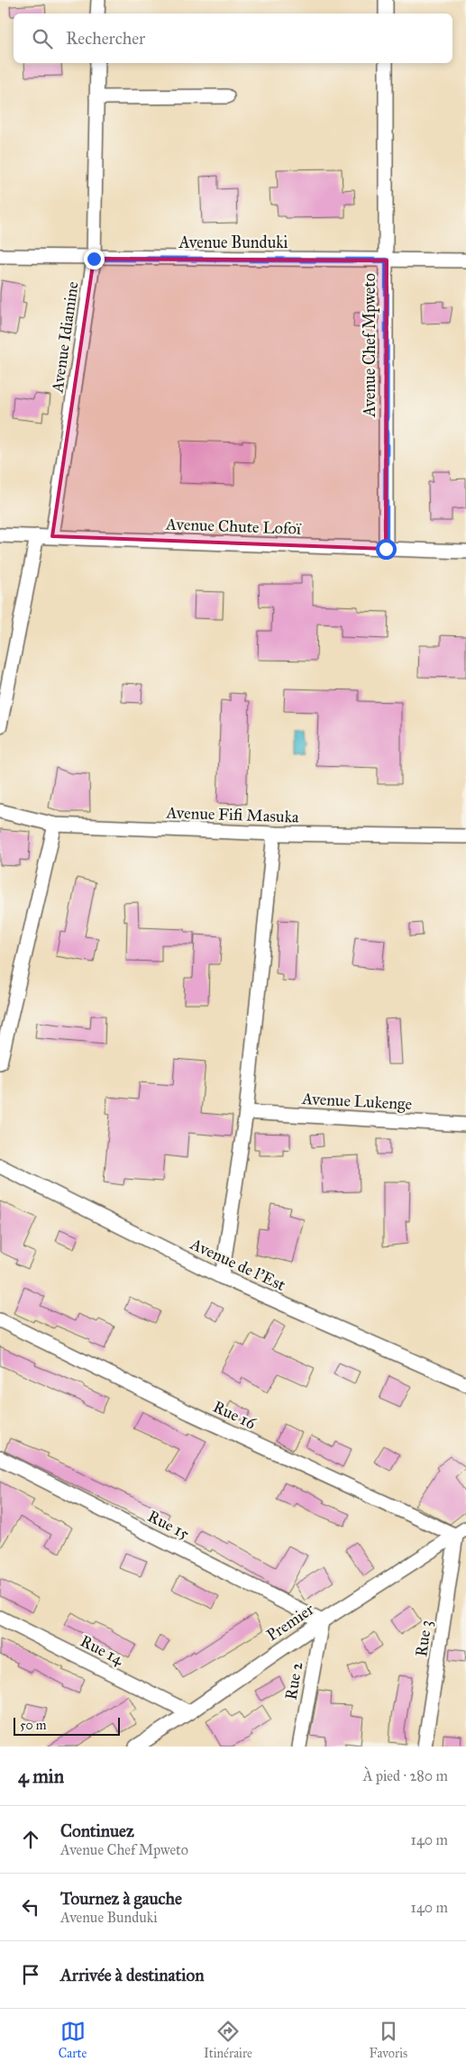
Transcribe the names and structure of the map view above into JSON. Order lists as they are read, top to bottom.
{
  "streets": {
    "street": [
      "Avenue Bunduki",
      "Avenue Idiamine",
      "Avenue Chef Mpweto",
      "Avenue Chute Lofoï",
      "Avenue Fifi Masuka",
      "Avenue Lukenge",
      "Avenue de l'Est",
      "Rue 16",
      "Rue 15",
      "Premier",
      "Rue 3",
      "Rue 14",
      "Rue 2"
    ]
  },
  "crossings": [
    ["Avenue Bunduki", "Avenue Idiamine"],
    ["Avenue Bunduki", "Avenue Chef Mpweto"],
    ["Avenue Idiamine", "Avenue Chute Lofoï"],
    ["Avenue Chef Mpweto", "Avenue Chute Lofoï"],
    ["Rue 16", "Premier"],
    ["Rue 16", "Rue 3"],
    ["Rue 15", "Premier"],
    ["Rue 15", "Rue 2"],
    ["Premier", "Rue 3"],
    ["Premier", "Rue 14"],
    ["Premier", "Rue 2"]
  ],
  "scale_bar": "50 m",
  "page": {
    "search": "Rechercher",
    "scale": "50 m",
    "heading": ["4 min", "À pied · 280 m"],
    "list": [
      ["Continuez", "Avenue Chef Mpweto", "140 m"],
      ["Tournez à gauche", "Avenue Bunduki", "140 m"],
      "Arrivée à destination"
    ],
    "nav": ["Carte", "Itinéraire", "Favoris"]
  }
}
